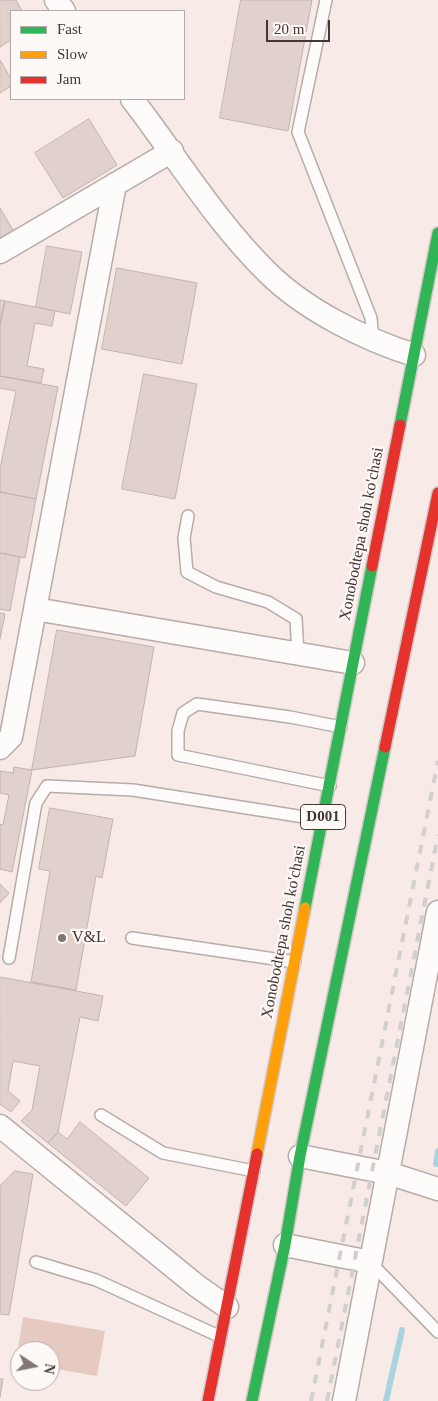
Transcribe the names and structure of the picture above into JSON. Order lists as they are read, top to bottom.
{
  "streets": {
    "highway": ["Xonobodtepa shoh ko'chasi", "D001"]
  },
  "places": ["V&L"],
  "legend": ["Fast", "Slow", "Jam"],
  "scale_bar": "20 m",
  "north": "right"
}
